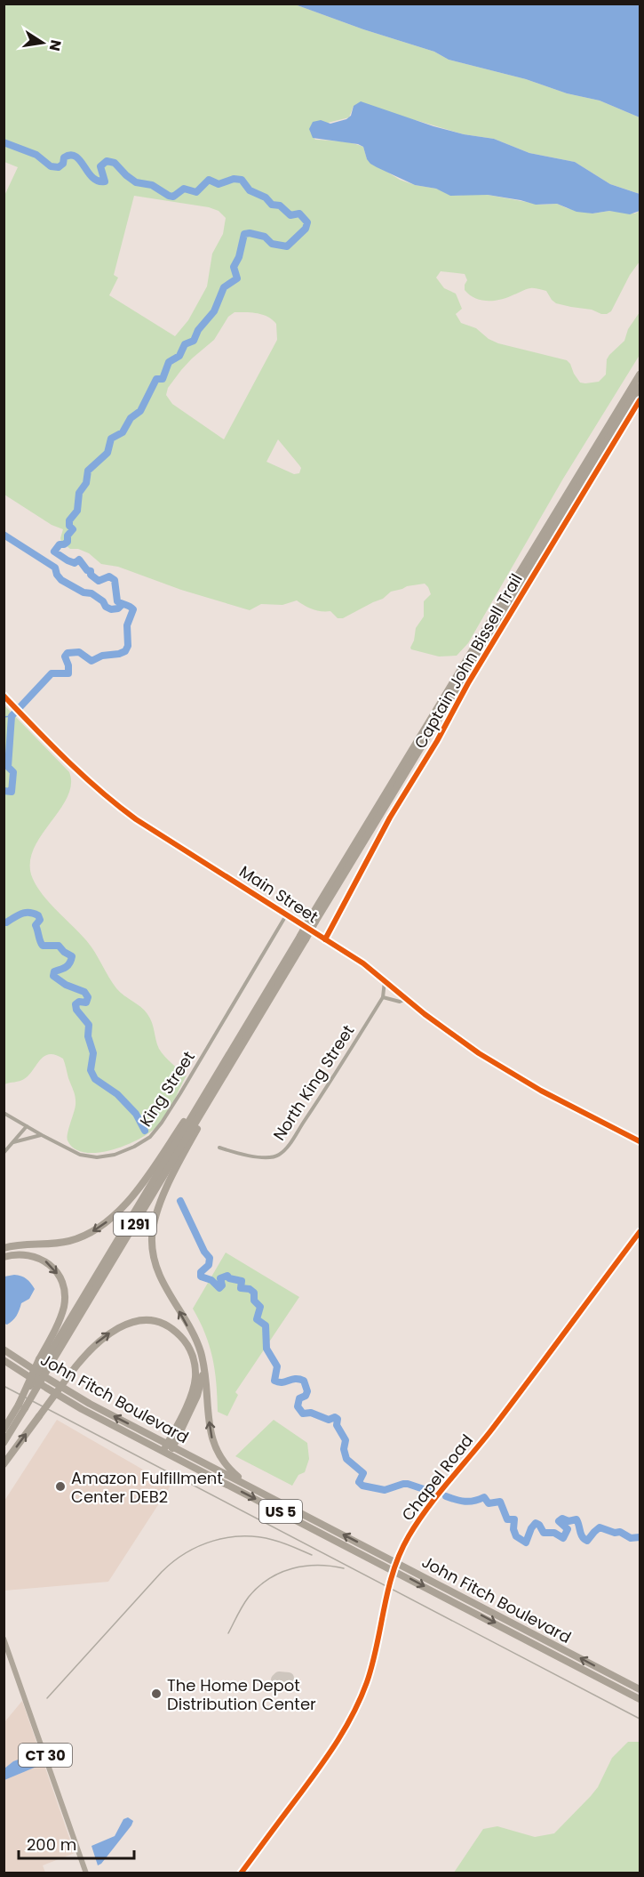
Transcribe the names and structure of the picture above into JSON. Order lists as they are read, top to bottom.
{
  "streets": {
    "highway": ["I 291", "John Fitch Boulevard", "US 5"],
    "main road": ["CT 30"],
    "street": [
      "Main Street",
      "North King Street",
      "King Street",
      "Chapel Road"
    ],
    "cycle path": ["Captain John Bissell Trail"]
  },
  "crossings": [
    ["Main Street", "North King Street"],
    ["Main Street", "King Street"],
    ["John Fitch Boulevard", "Chapel Road"]
  ],
  "places": ["Amazon Fulfillment Center DEB2", "The Home Depot Distribution Center"],
  "scale_bar": "200 m",
  "north": "right"
}
